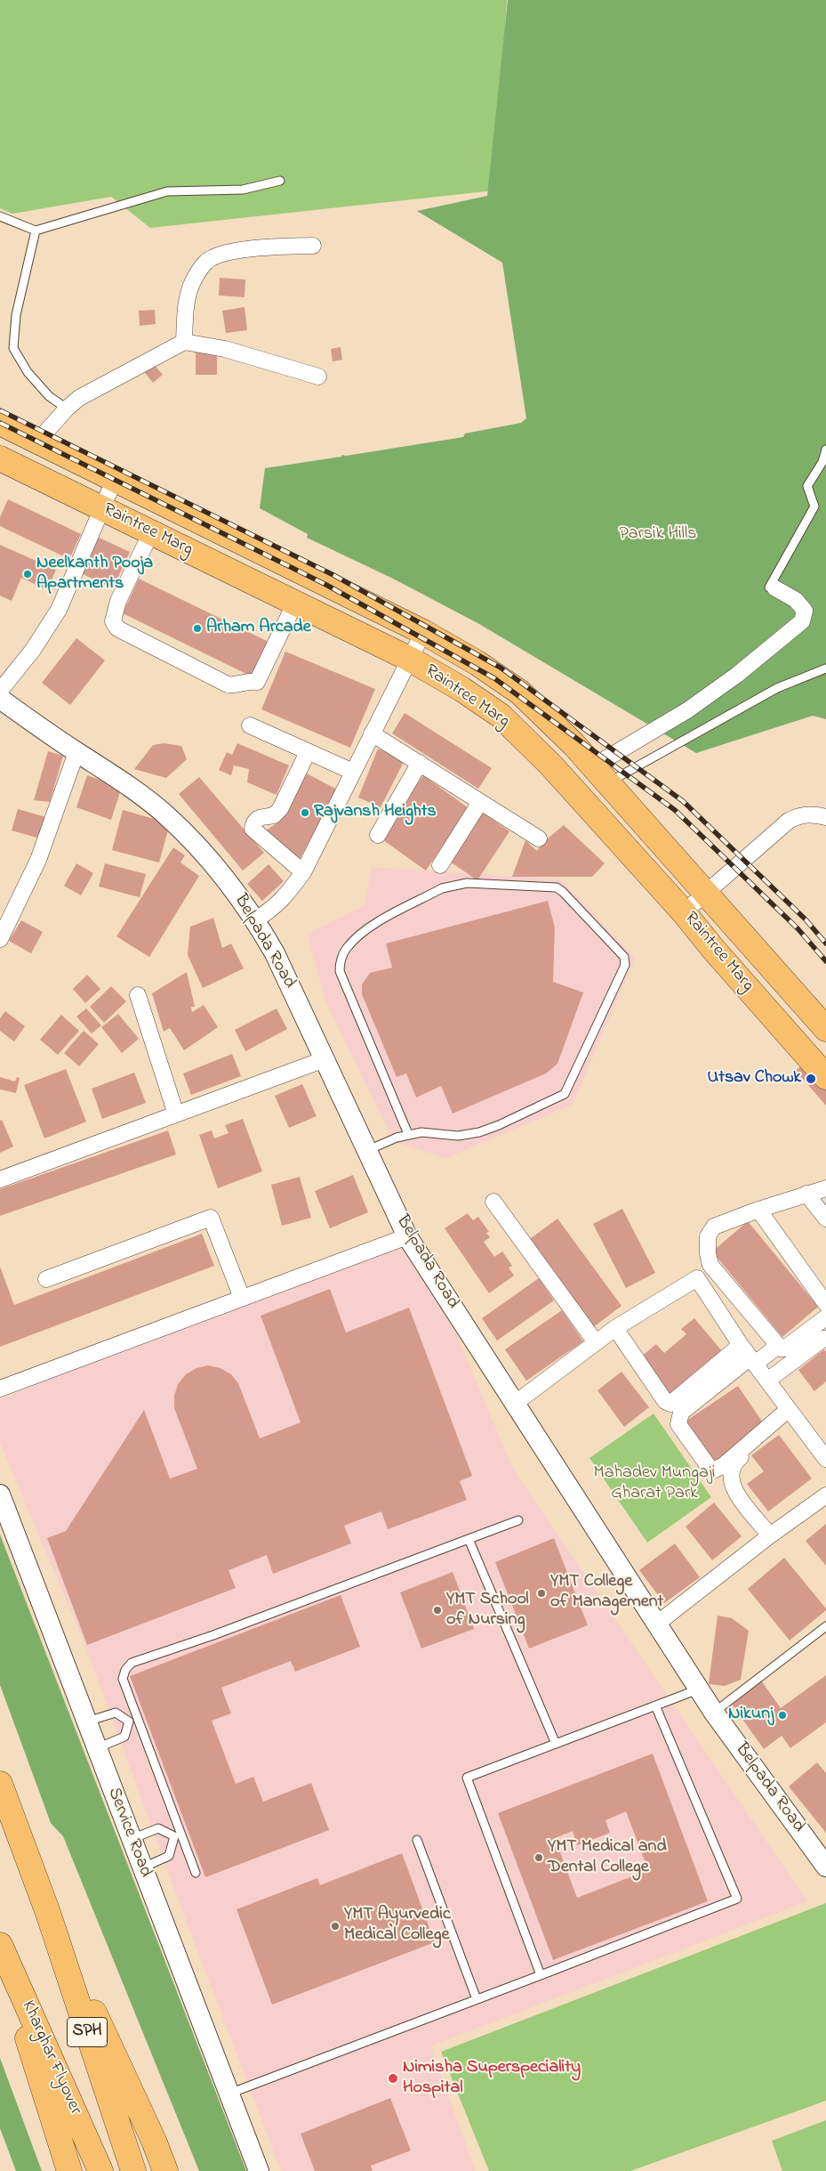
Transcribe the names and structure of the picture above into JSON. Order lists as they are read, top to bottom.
{
  "streets": {
    "main road": ["Raintree Marg", "SPH", "Kharghar Flyover"],
    "street": ["Belpada Road", "Service Road"]
  },
  "crossings": [
    ["SPH", "Kharghar Flyover"]
  ],
  "parks": ["Parsik Hills", "Mahadev Mungaji Gharat Park"],
  "places": [
    "Neelkanth Pooja Apartments",
    "Arham Arcade",
    "Rajvansh Heights",
    "Utsav Chowk",
    "YMT College of Management",
    "YMT School of Nursing",
    "Nikunj",
    "YMT Medical and Dental College",
    "YMT Ayurvedic Medical College",
    "Nimisha Superspeciality Hospital"
  ]
}
